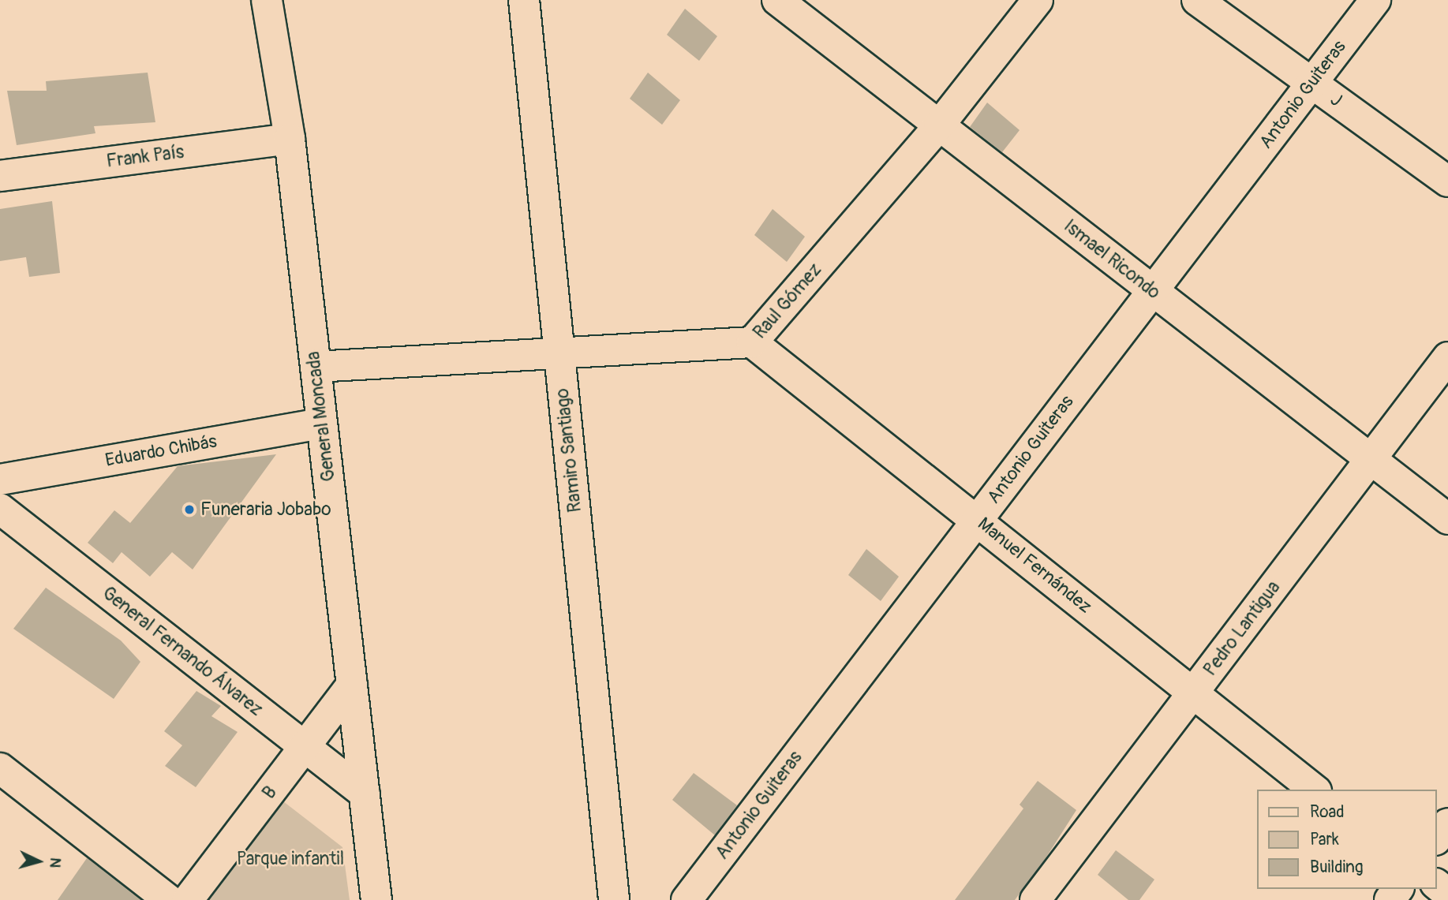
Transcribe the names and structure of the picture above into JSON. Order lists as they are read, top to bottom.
{
  "streets": {
    "street": [
      "Antonio Guiteras",
      "J",
      "Frank País",
      "Ismael Ricondo",
      "Raul Gómez",
      "General Moncada",
      "Ramiro Santiago",
      "Eduardo Chibás",
      "Manuel Fernández",
      "Pedro Lantigua",
      "General Fernando Álvarez",
      "B"
    ]
  },
  "crossings": [
    ["Antonio Guiteras", "J"],
    ["Antonio Guiteras", "Ismael Ricondo"],
    ["Antonio Guiteras", "Manuel Fernández"],
    ["Frank País", "General Moncada"],
    ["Ismael Ricondo", "Raul Gómez"],
    ["Ismael Ricondo", "Pedro Lantigua"],
    ["Raul Gómez", "General Moncada"],
    ["Raul Gómez", "Ramiro Santiago"],
    ["Raul Gómez", "Manuel Fernández"],
    ["General Moncada", "Eduardo Chibás"],
    ["General Moncada", "General Fernando Álvarez"],
    ["General Moncada", "B"],
    ["Manuel Fernández", "Pedro Lantigua"],
    ["General Fernando Álvarez", "B"]
  ],
  "parks": ["Parque infantil"],
  "places": ["Funeraria Jobabo"],
  "legend": ["Road", "Park", "Building"],
  "north": "right"
}
